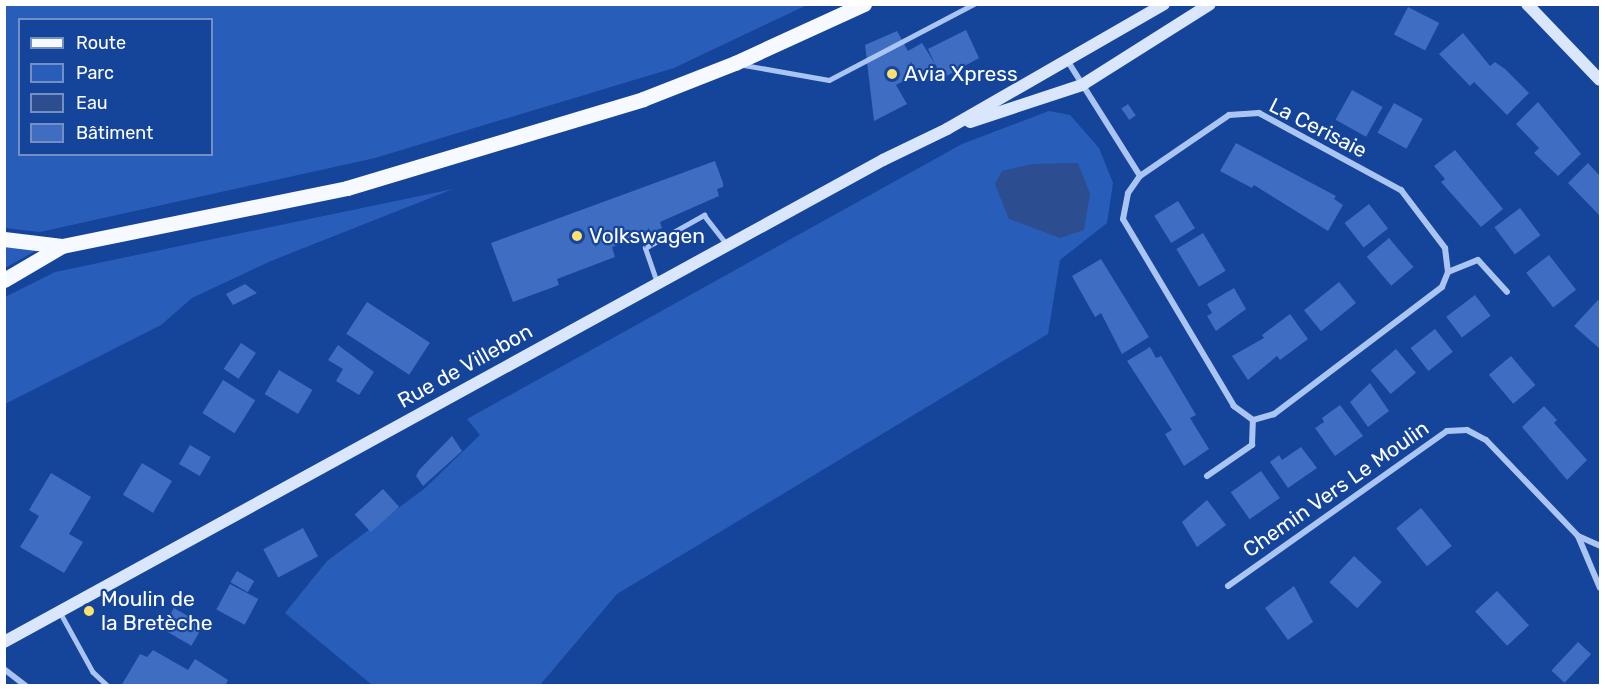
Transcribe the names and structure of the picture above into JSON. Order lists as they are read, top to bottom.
{
  "streets": {
    "main road": ["Rue de Villebon"],
    "street": ["La Cerisaie", "Chemin Vers Le Moulin"]
  },
  "places": ["Avia Xpress", "Volkswagen", "Moulin de la Bretèche"],
  "legend": [
    "Route",
    "Parc",
    "Eau",
    "Bâtiment"
  ]
}
